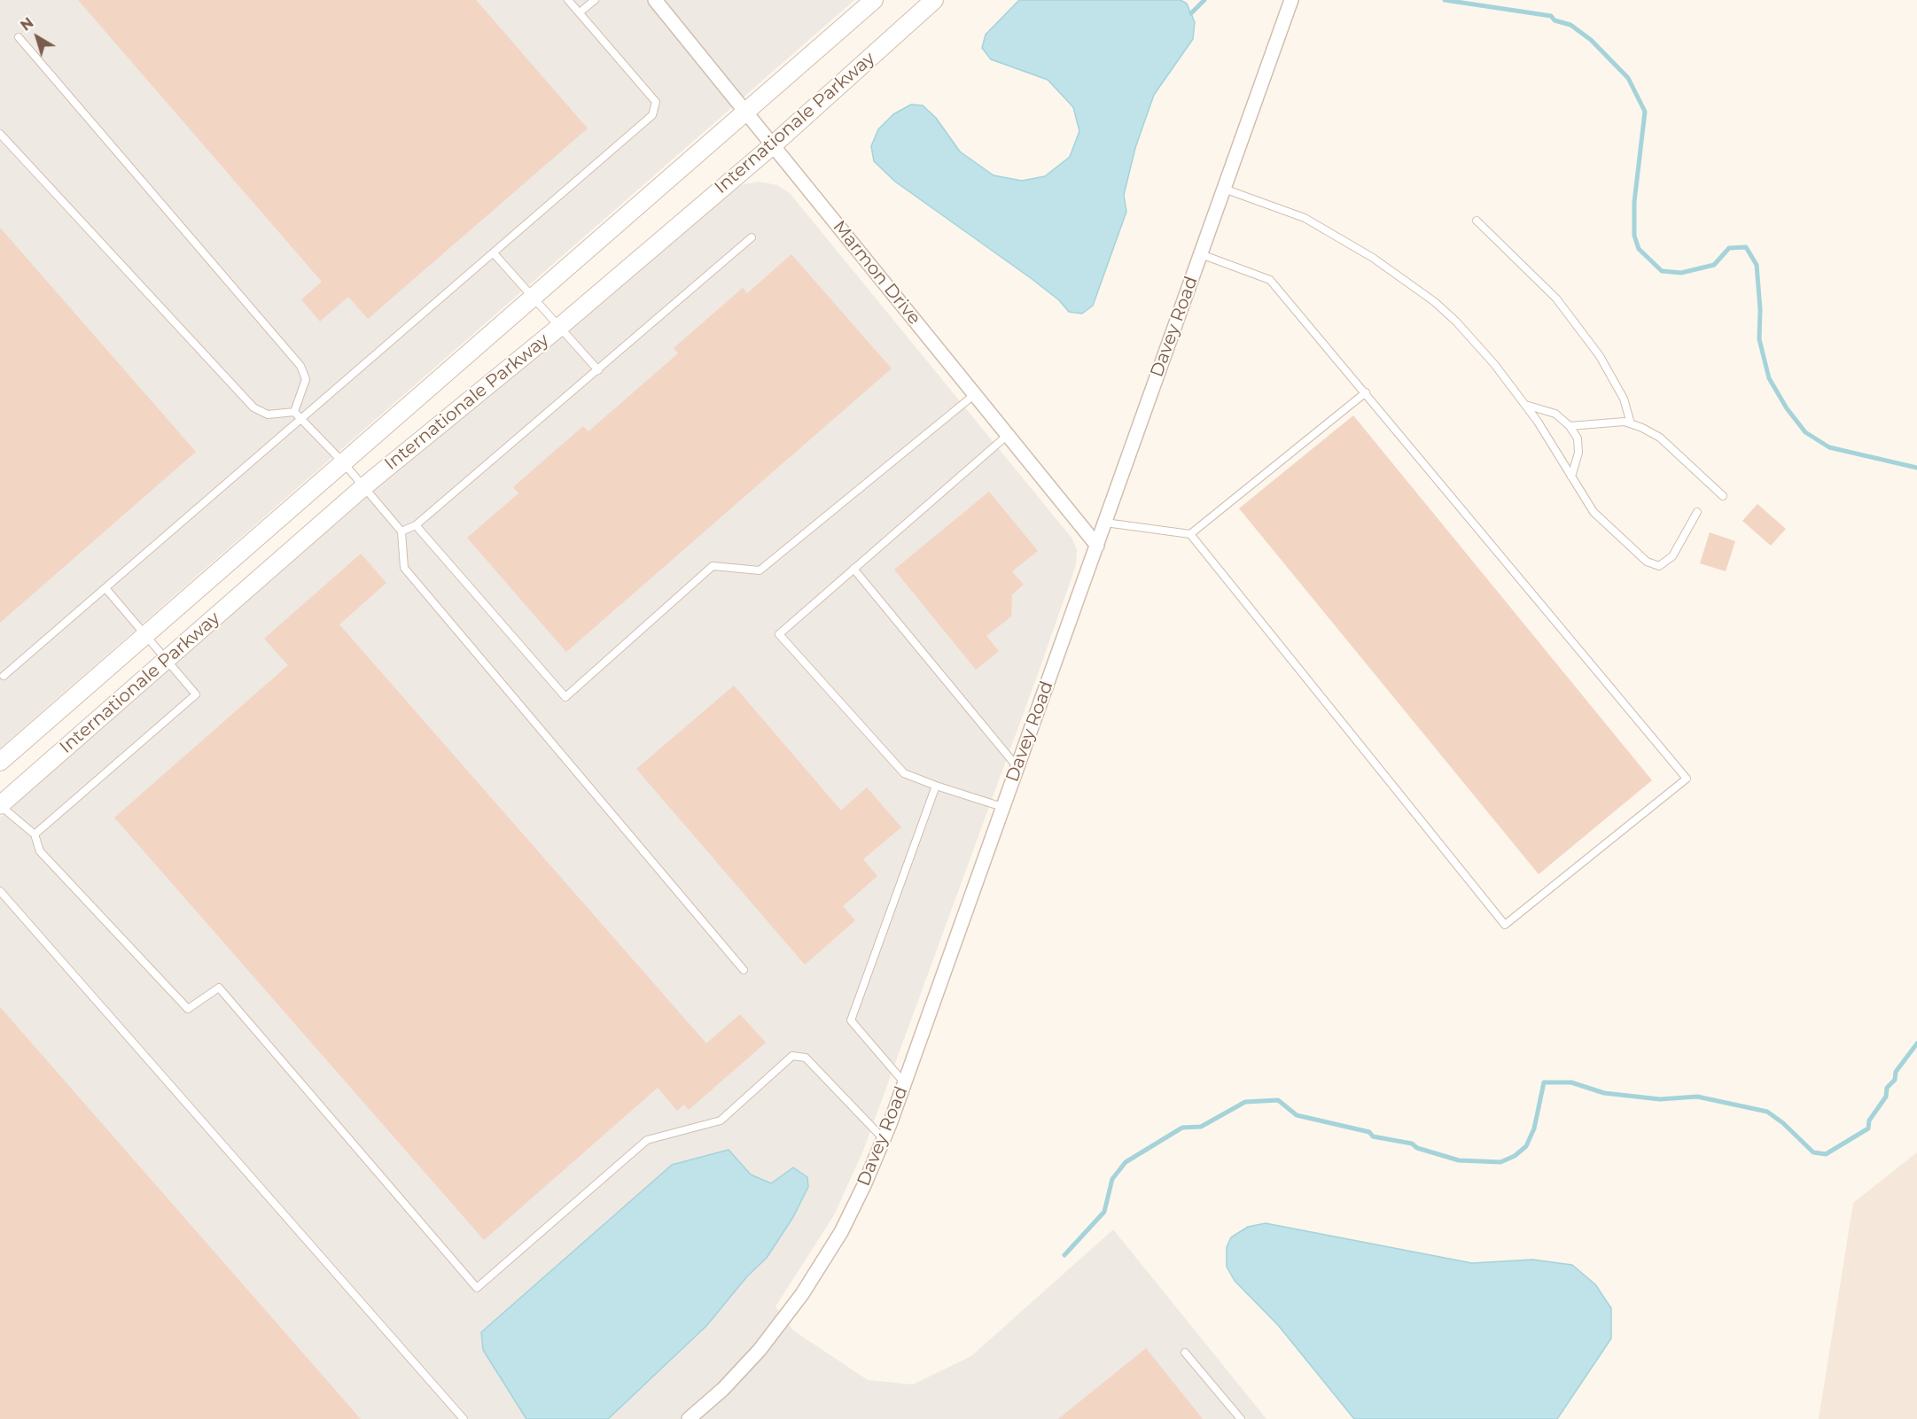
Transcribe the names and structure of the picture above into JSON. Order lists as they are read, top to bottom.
{
  "streets": {
    "street": ["Internationale Parkway", "Marmon Drive", "Davey Road"]
  },
  "crossings": [
    ["Internationale Parkway", "Marmon Drive"],
    ["Marmon Drive", "Davey Road"]
  ],
  "north": "top left"
}
